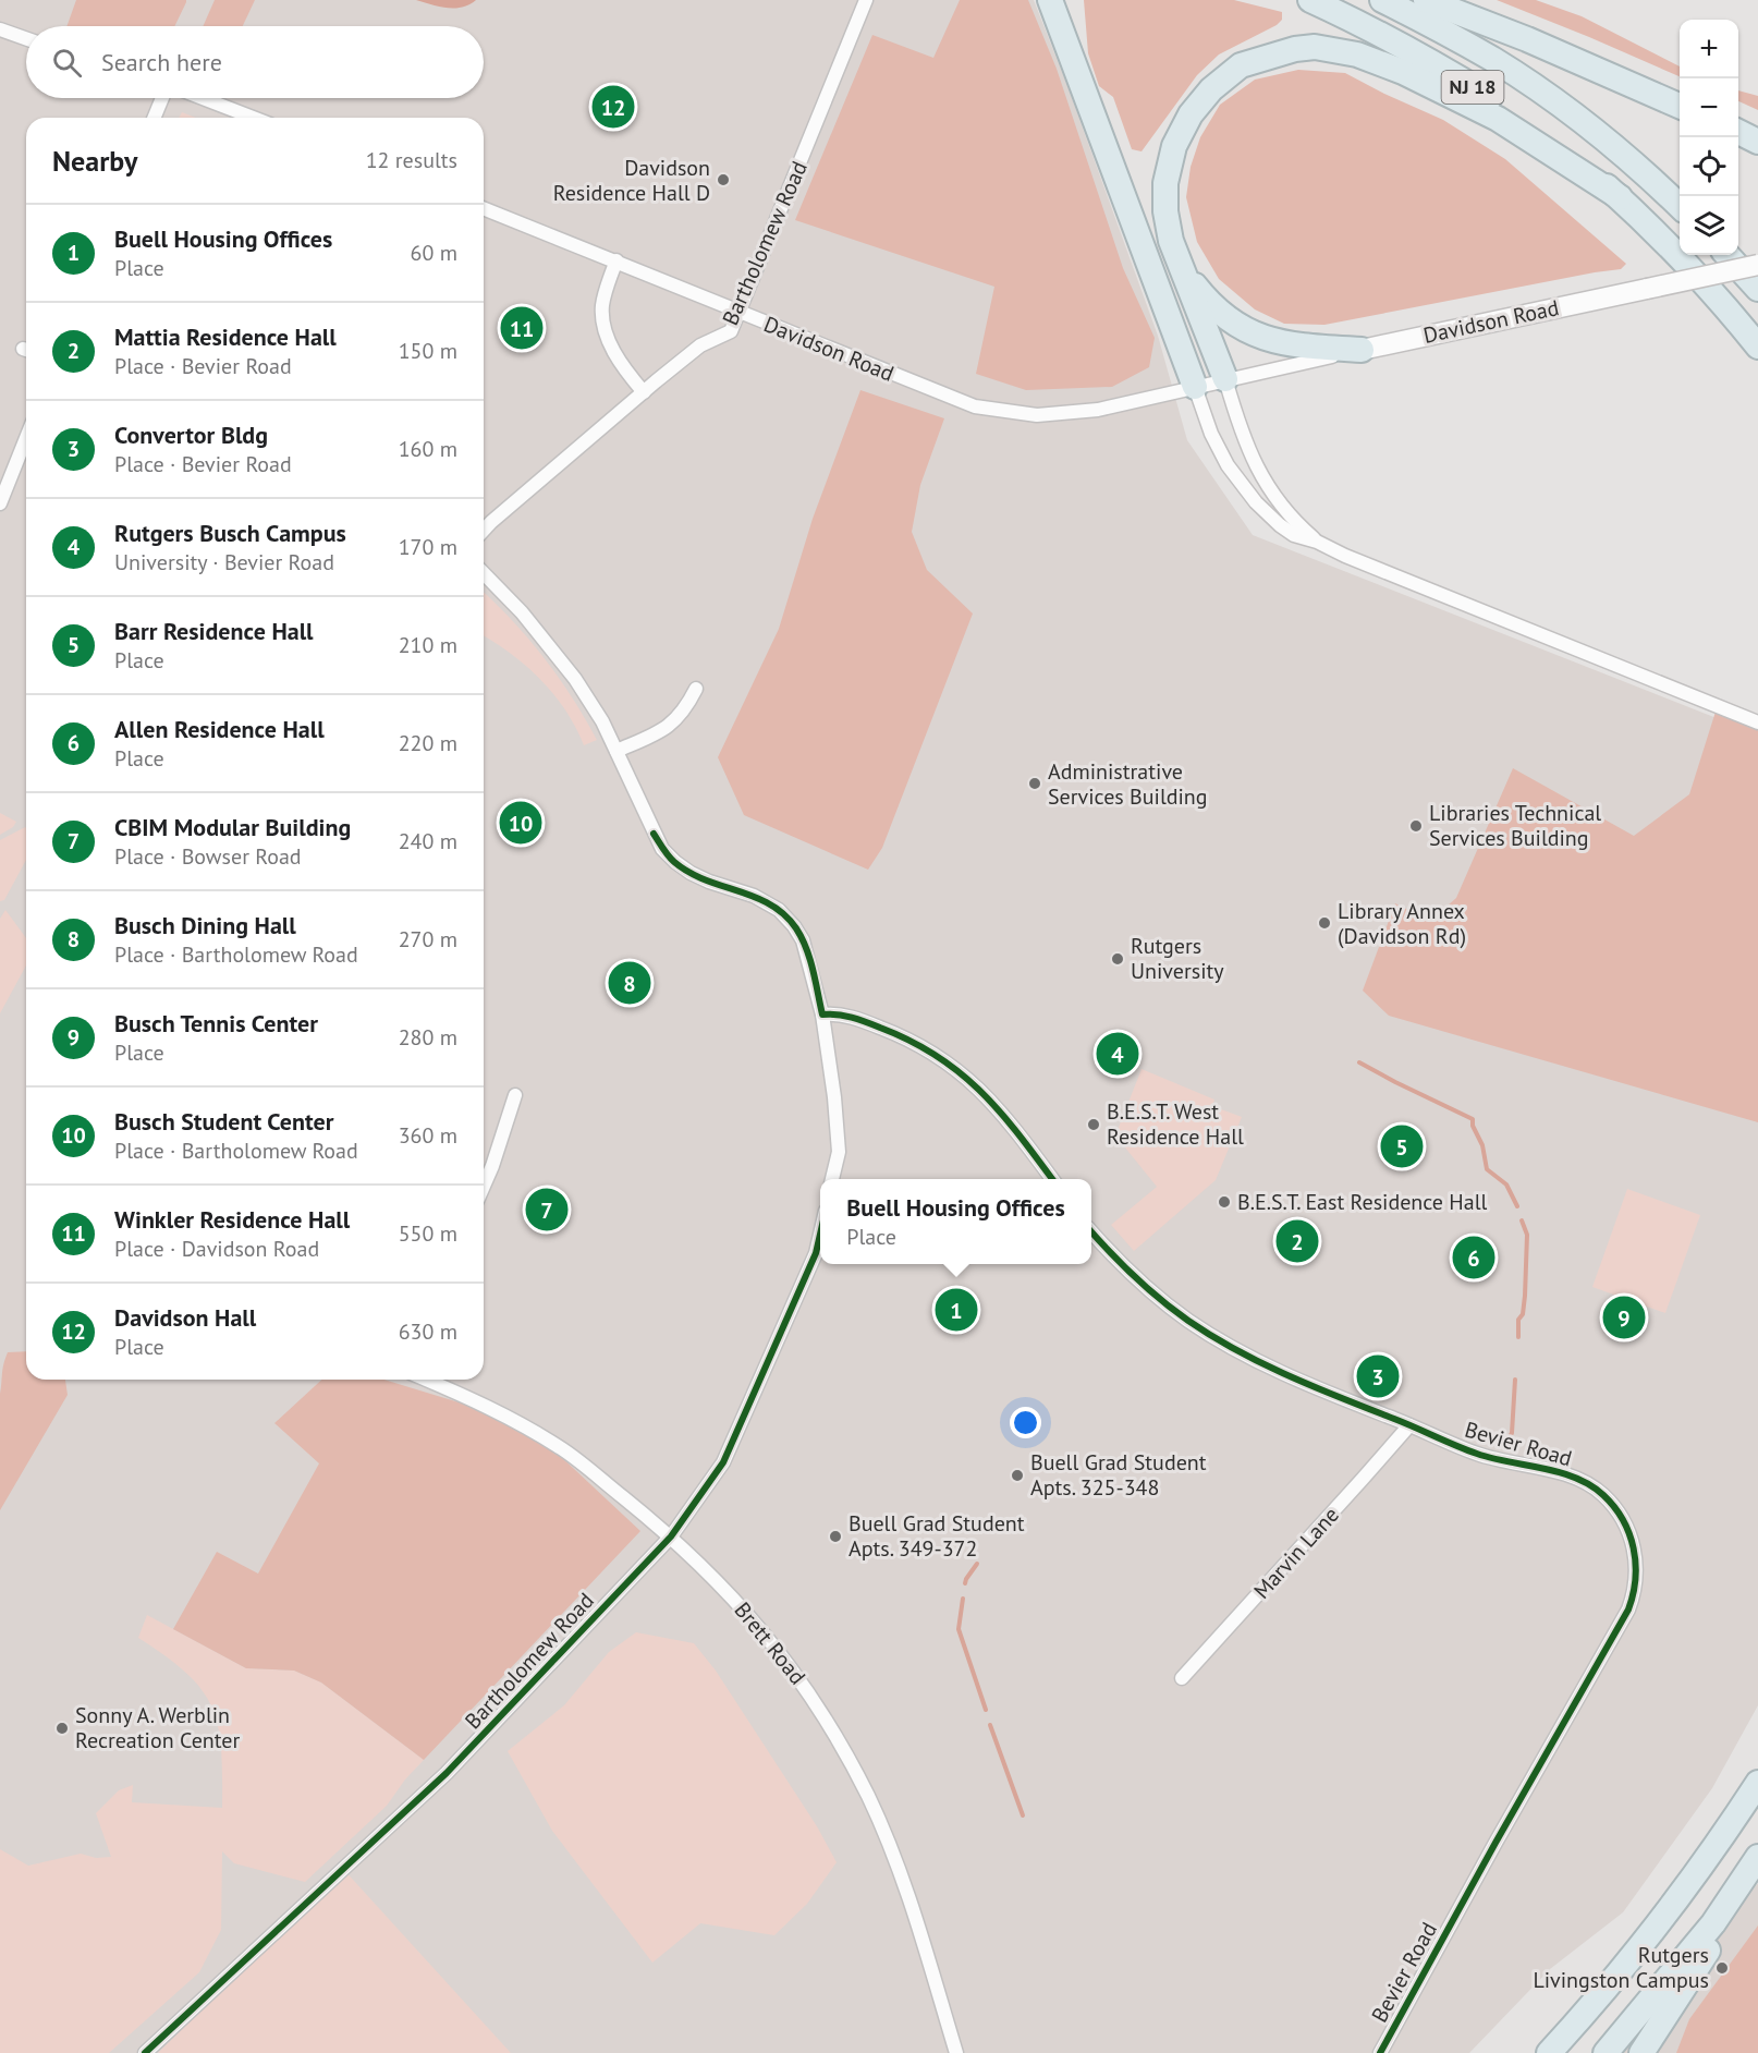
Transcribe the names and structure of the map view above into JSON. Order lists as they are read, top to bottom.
{
  "streets": {
    "highway": ["NJ 18"],
    "main road": ["Davidson Road"],
    "street": [
      "Bartholomew Road",
      "Bevier Road",
      "Marvin Lane",
      "Brett Road"
    ]
  },
  "crossings": [
    ["Bartholomew Road", "Davidson Road"],
    ["Bartholomew Road", "Brett Road"],
    ["Bevier Road", "Marvin Lane"]
  ],
  "places": [
    "Davidson Residence Hall D",
    "Administrative Services Building",
    "Libraries Technical Services Building",
    "Library Annex (Davidson Rd)",
    "Rutgers University",
    "B.E.S.T. West Residence Hall",
    "B.E.S.T. East Residence Hall",
    "Buell Grad Student Apts. 325-348",
    "Buell Grad Student Apts. 349-372",
    "Sonny A. Werblin Recreation Center",
    "Rutgers Livingston Campus"
  ],
  "page": {
    "map_buttons": ["+", "−"],
    "search": "Search here",
    "pins": [
      "12",
      "11",
      "10",
      "8",
      "4",
      "5",
      "7",
      "2",
      "6",
      "1",
      "9",
      "3"
    ],
    "heading": ["Nearby", "12 results"],
    "list": [
      {
        "mark": "1",
        "name": "Buell Housing Offices",
        "note": "Place",
        "value": "60 m"
      },
      {
        "mark": "2",
        "name": "Mattia Residence Hall",
        "note": "Place · Bevier Road",
        "value": "150 m"
      },
      {
        "mark": "3",
        "name": "Convertor Bldg",
        "note": "Place · Bevier Road",
        "value": "160 m"
      },
      {
        "mark": "4",
        "name": "Rutgers Busch Campus",
        "note": "University · Bevier Road",
        "value": "170 m"
      },
      {
        "mark": "5",
        "name": "Barr Residence Hall",
        "note": "Place",
        "value": "210 m"
      },
      {
        "mark": "6",
        "name": "Allen Residence Hall",
        "note": "Place",
        "value": "220 m"
      },
      {
        "mark": "7",
        "name": "CBIM Modular Building",
        "note": "Place · Bowser Road",
        "value": "240 m"
      },
      {
        "mark": "8",
        "name": "Busch Dining Hall",
        "note": "Place · Bartholomew Road",
        "value": "270 m"
      },
      {
        "mark": "9",
        "name": "Busch Tennis Center",
        "note": "Place",
        "value": "280 m"
      },
      {
        "mark": "10",
        "name": "Busch Student Center",
        "note": "Place · Bartholomew Road",
        "value": "360 m"
      },
      {
        "mark": "11",
        "name": "Winkler Residence Hall",
        "note": "Place · Davidson Road",
        "value": "550 m"
      },
      {
        "mark": "12",
        "name": "Davidson Hall",
        "note": "Place",
        "value": "630 m"
      }
    ],
    "popup": ["Buell Housing Offices", "Place"]
  }
}
